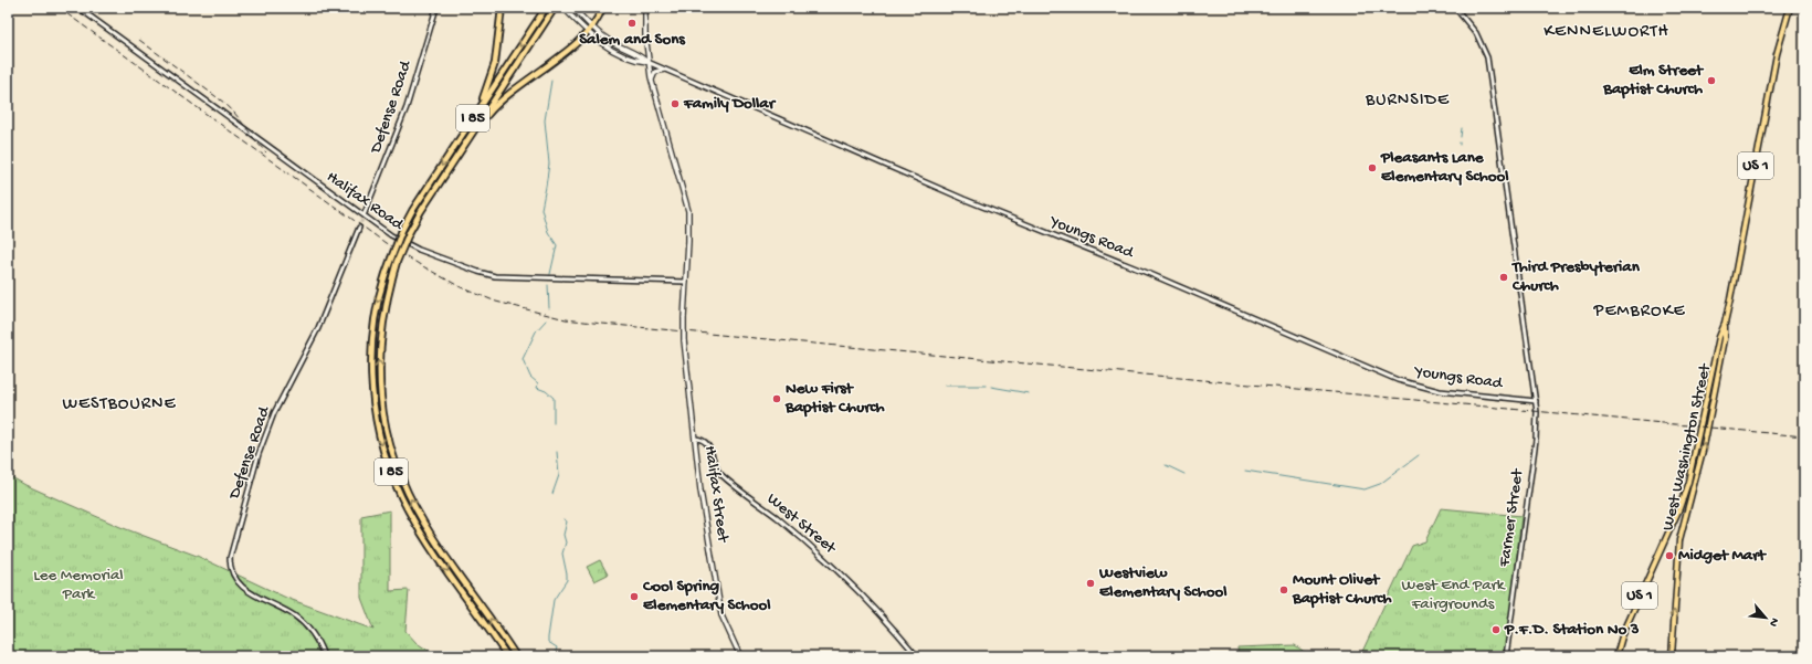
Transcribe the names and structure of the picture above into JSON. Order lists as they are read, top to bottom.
{
  "streets": {
    "highway": ["I 85"],
    "main road": ["US 1", "West Washington Street", "Halifax Street"],
    "street": [
      "Defense Road",
      "Halifax Road",
      "Youngs Road",
      "Farmer Street",
      "West Street"
    ]
  },
  "crossings": [
    ["Halifax Road", "Halifax Street"],
    ["Youngs Road", "Halifax Street"],
    ["Youngs Road", "Farmer Street"],
    ["Halifax Street", "West Street"]
  ],
  "districts": [
    "KENNELWORTH",
    "BURNSIDE",
    "PEMBROKE",
    "WESTBOURNE"
  ],
  "parks": ["Lee Memorial Park", "West End Park Fairgrounds"],
  "places": [
    "Salem and Sons",
    "Elm Street Baptist Church",
    "Family Dollar",
    "Pleasants Lane Elementary School",
    "Third Presbyterian Church",
    "New First Baptist Church",
    "Midget Mart",
    "Westview Elementary School",
    "Mount Olivet Baptist Church",
    "Cool Spring Elementary School",
    "P.F.D. Station No 3"
  ],
  "north": "bottom right"
}
